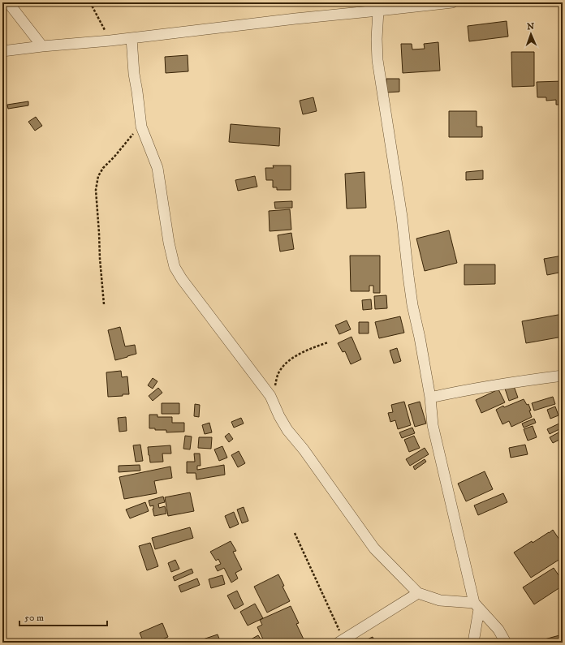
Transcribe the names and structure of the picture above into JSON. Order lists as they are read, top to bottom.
{
  "scale_bar": "50 m",
  "north": "top"
}
